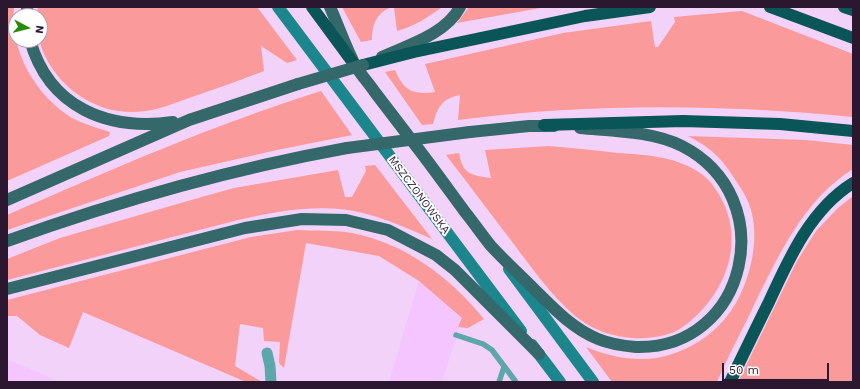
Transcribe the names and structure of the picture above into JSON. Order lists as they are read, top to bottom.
{
  "streets": {
    "main road": ["MSZCZONOWSKA"]
  },
  "scale_bar": "50 m",
  "north": "right"
}
